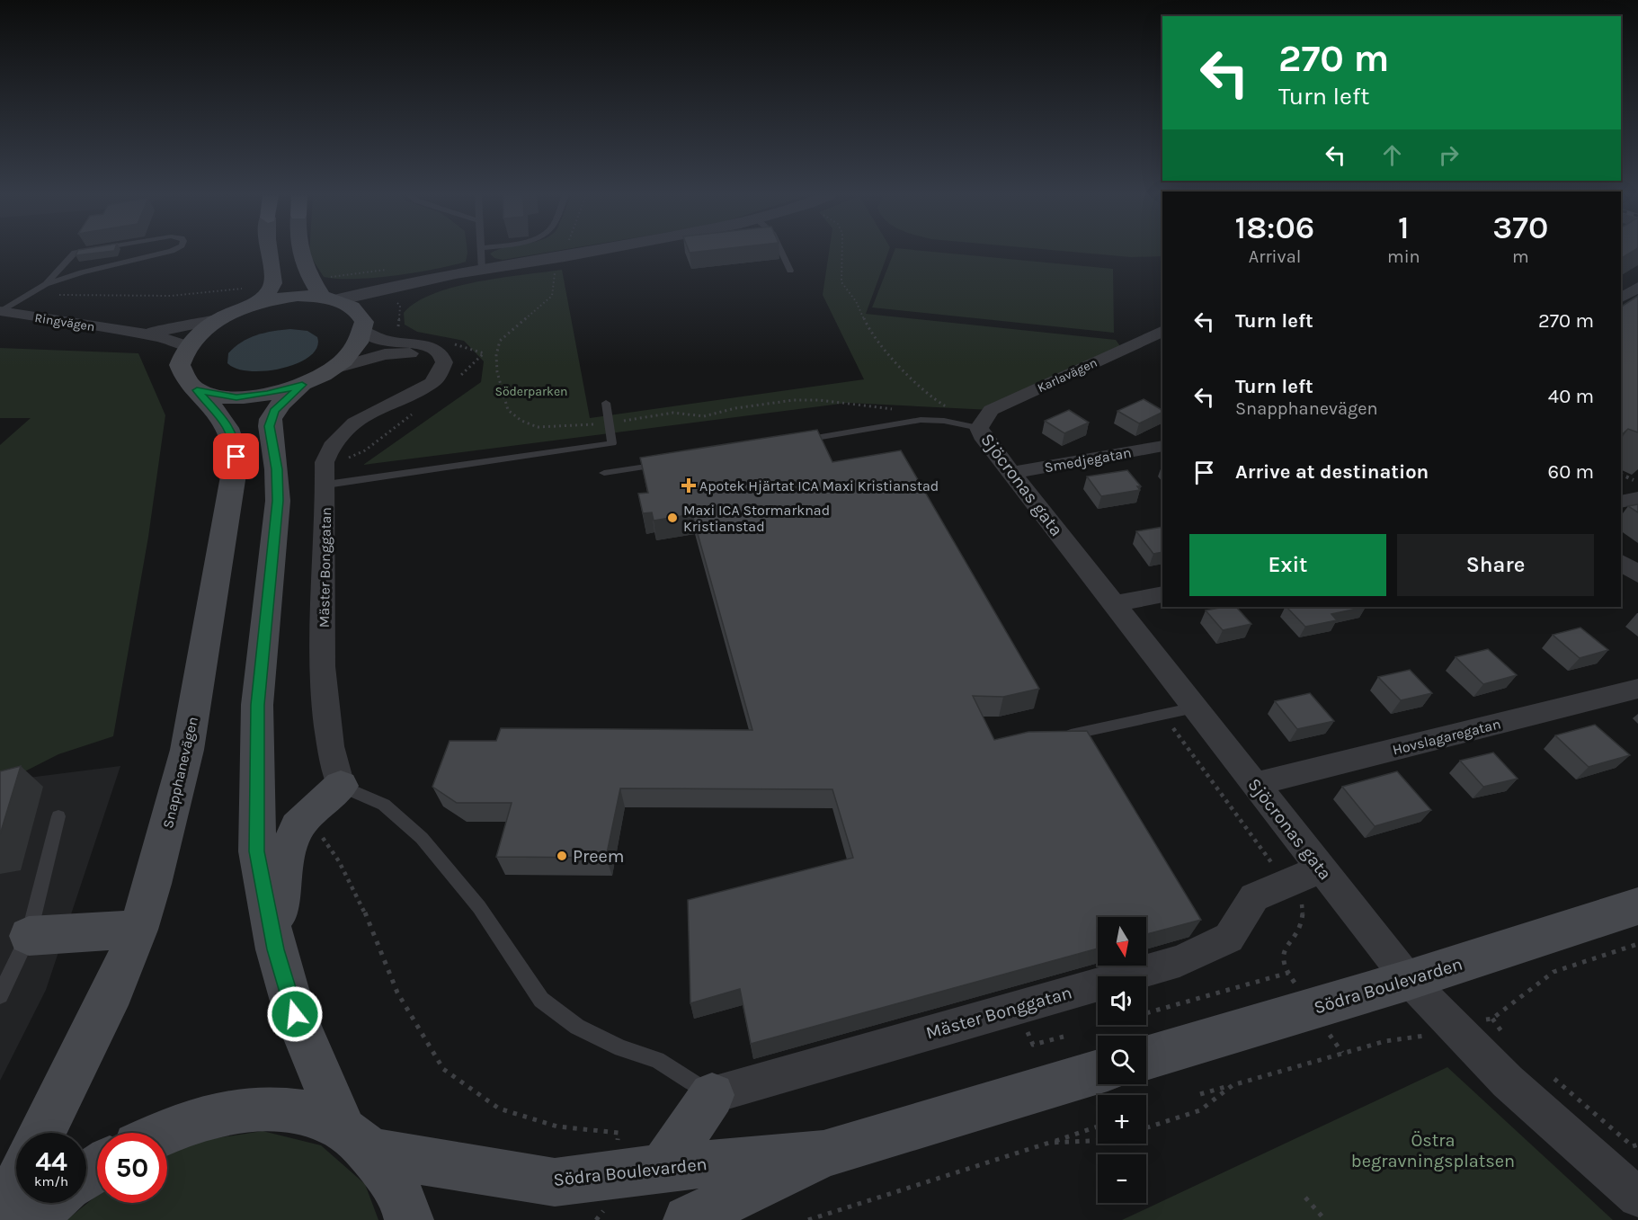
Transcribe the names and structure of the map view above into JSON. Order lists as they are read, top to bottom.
{
  "streets": {
    "main road": ["Snapphanevägen", "Södra Boulevarden"],
    "street": [
      "Ringvägen",
      "Karlavägen",
      "Smedjegatan",
      "Sjöcronas gata",
      "Mäster Bonggatan",
      "Hovslagaregatan"
    ]
  },
  "crossings": [
    ["Ringvägen", "Snapphanevägen"],
    ["Karlavägen", "Sjöcronas gata"],
    ["Smedjegatan", "Sjöcronas gata"],
    ["Sjöcronas gata", "Mäster Bonggatan"],
    ["Sjöcronas gata", "Hovslagaregatan"],
    ["Sjöcronas gata", "Södra Boulevarden"]
  ],
  "parks": ["Söderparken", "Östra begravningsplatsen"],
  "places": {
    "health": ["Apotek Hjärtat ICA Maxi Kristianstad"],
    "other": ["Maxi ICA Stormarknad Kristianstad", "Preem"]
  },
  "north": "bottom",
  "page": {
    "turn": ["270 m", "Turn left"],
    "eta": [
      "18:06",
      "Arrival",
      "1",
      "min",
      "370",
      "m"
    ],
    "list": [
      {
        "name": "Turn left",
        "value": "270 m"
      },
      {
        "name": "Turn left",
        "note": "Snapphanevägen",
        "value": "40 m"
      },
      {
        "name": "Arrive at destination",
        "value": "60 m"
      }
    ],
    "buttons": ["Exit", "Share"],
    "map_buttons": ["+", "−"],
    "speed": "44 km/h",
    "limit": "50"
  }
}
